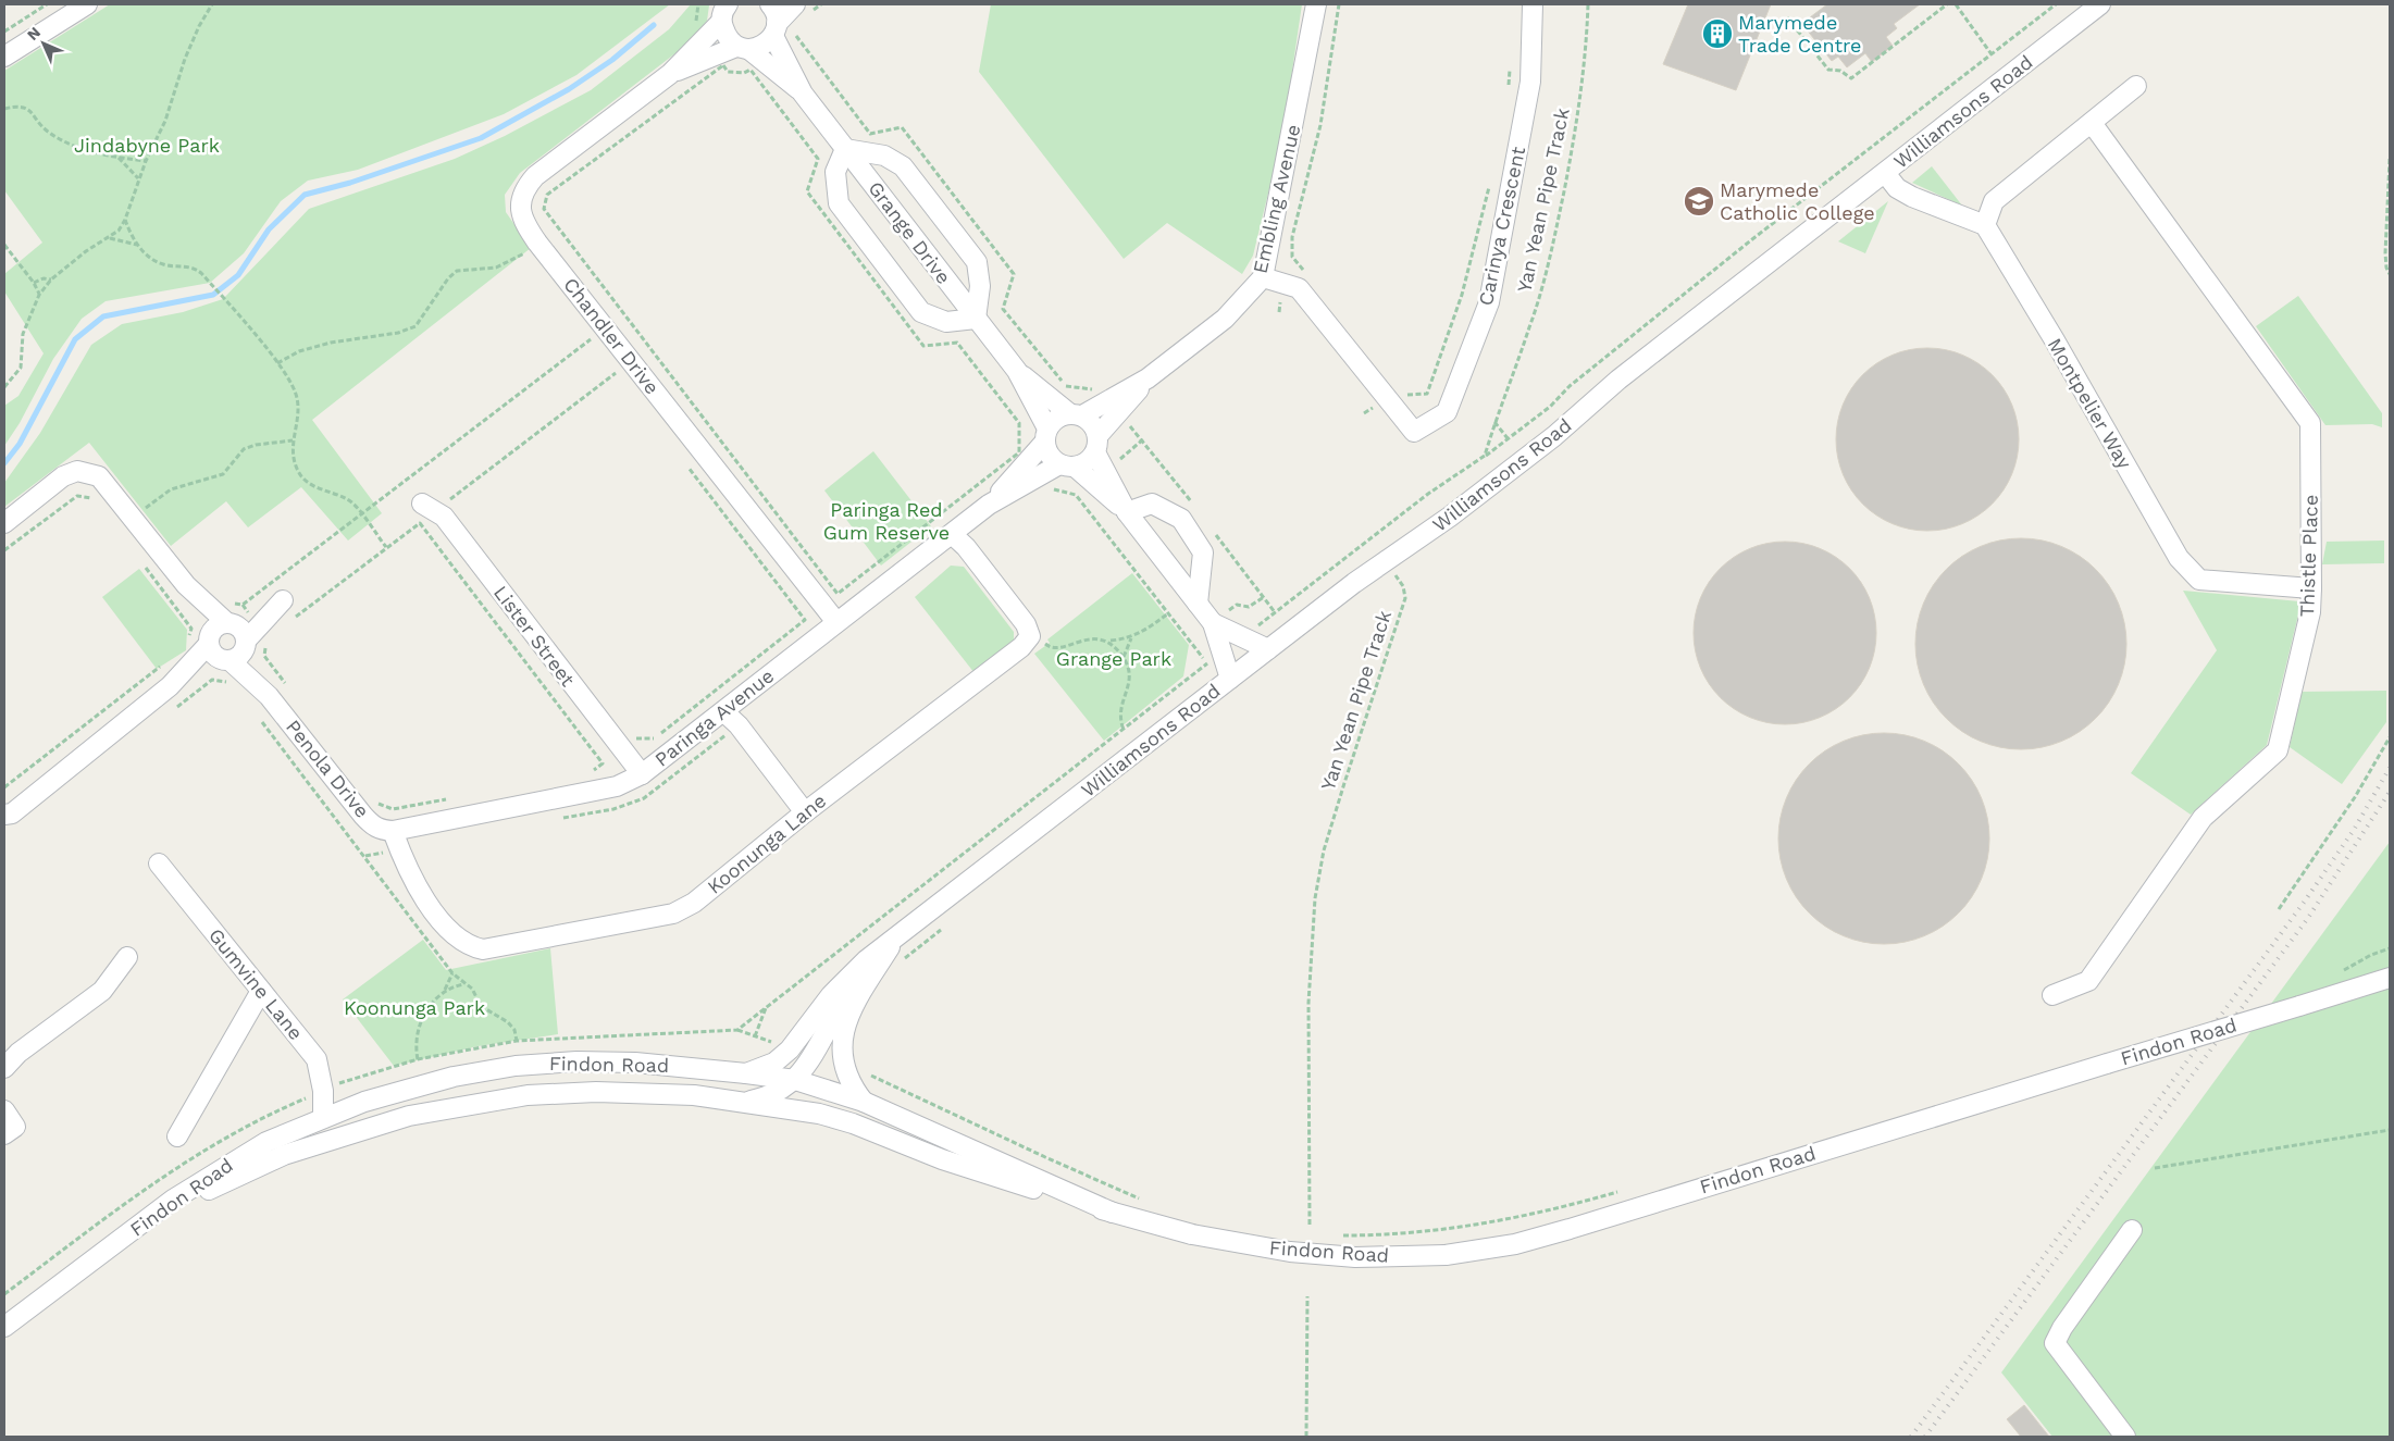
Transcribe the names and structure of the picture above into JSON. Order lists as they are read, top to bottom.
{
  "streets": {
    "street": [
      "Williamsons Road",
      "Embling Avenue",
      "Carinya Crescent",
      "Grange Drive",
      "Chandler Drive",
      "Montpelier Way",
      "Thistle Place",
      "Lister Street",
      "Paringa Avenue",
      "Penola Drive",
      "Koonunga Lane",
      "Gumvine Lane",
      "Findon Road"
    ],
    "path": ["Yan Yean Pipe Track"]
  },
  "crossings": [
    ["Williamsons Road", "Yan Yean Pipe Track"],
    ["Williamsons Road", "Findon Road"],
    ["Embling Avenue", "Carinya Crescent"],
    ["Embling Avenue", "Grange Drive"],
    ["Embling Avenue", "Paringa Avenue"],
    ["Grange Drive", "Chandler Drive"],
    ["Grange Drive", "Paringa Avenue"],
    ["Chandler Drive", "Paringa Avenue"],
    ["Montpelier Way", "Thistle Place"],
    ["Lister Street", "Paringa Avenue"],
    ["Paringa Avenue", "Penola Drive"],
    ["Paringa Avenue", "Koonunga Lane"],
    ["Penola Drive", "Koonunga Lane"],
    ["Gumvine Lane", "Findon Road"]
  ],
  "parks": [
    "Jindabyne Park",
    "Paringa Red Gum Reserve",
    "Grange Park",
    "Koonunga Park"
  ],
  "places": {
    "building": ["Marymede Trade Centre"],
    "school or university": ["Marymede Catholic College"]
  },
  "north": "top left"
}
